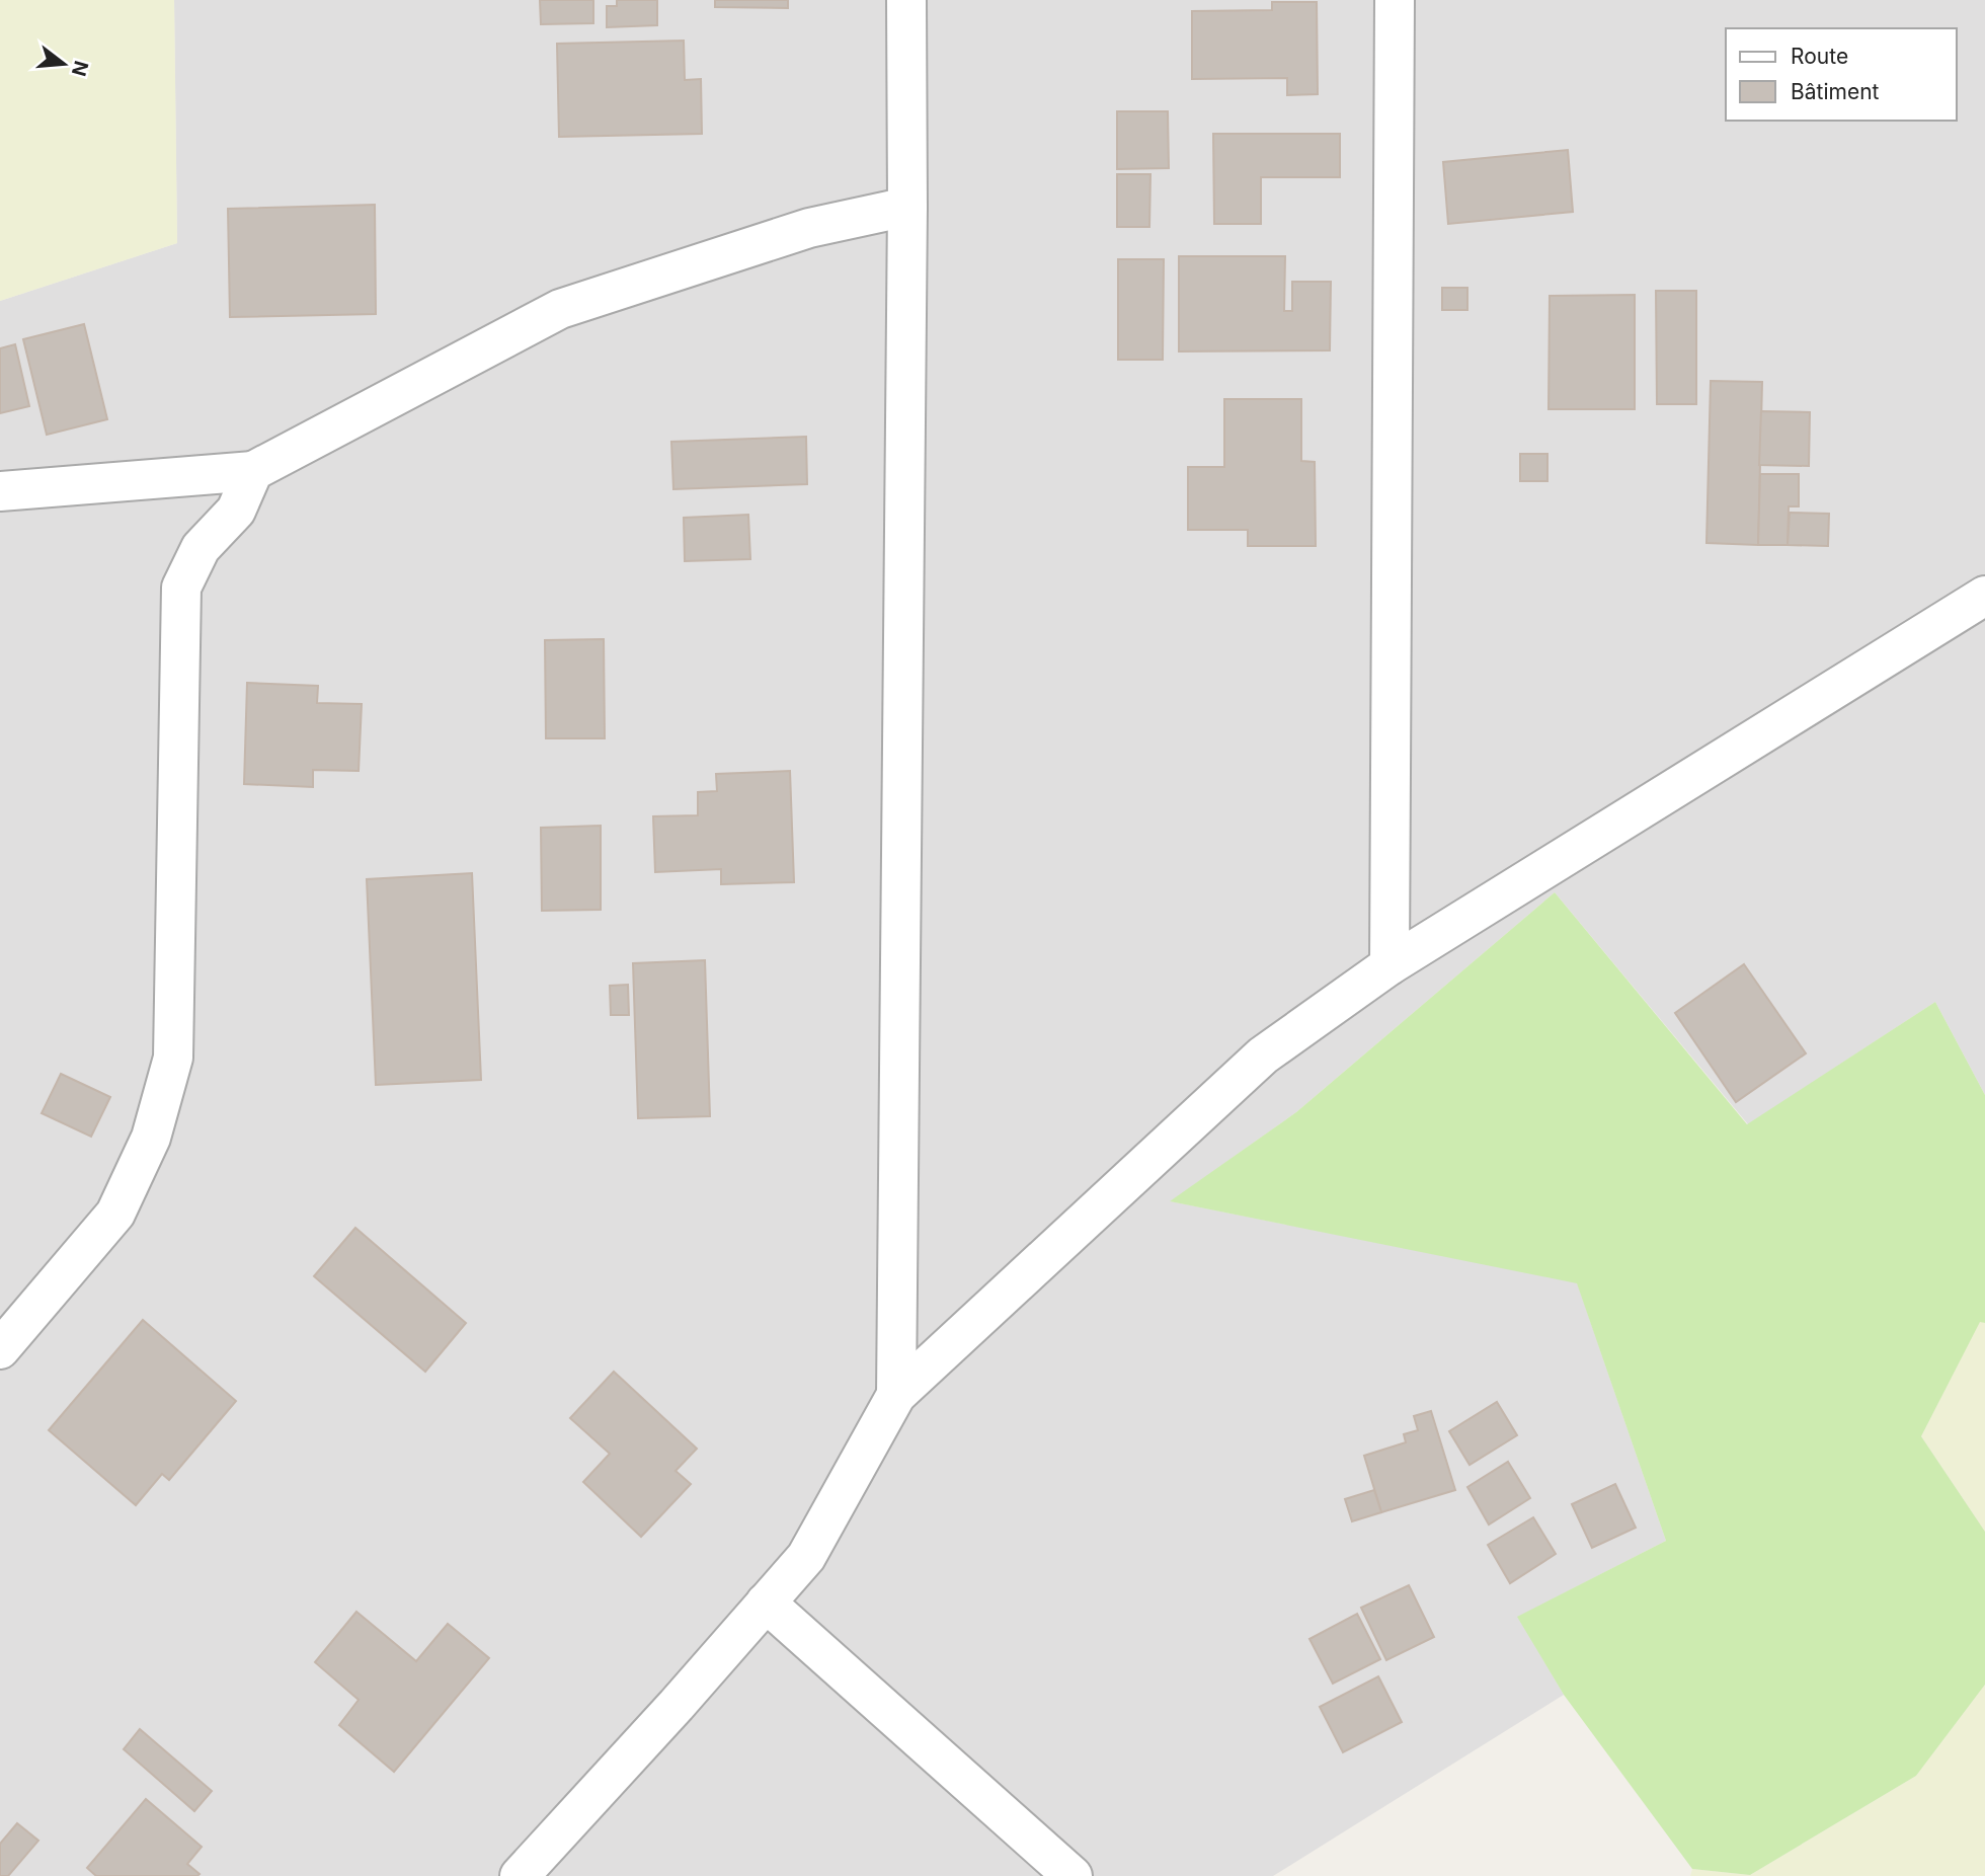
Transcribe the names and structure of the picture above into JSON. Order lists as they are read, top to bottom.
{
  "legend": ["Route", "Bâtiment"],
  "north": "right"
}
